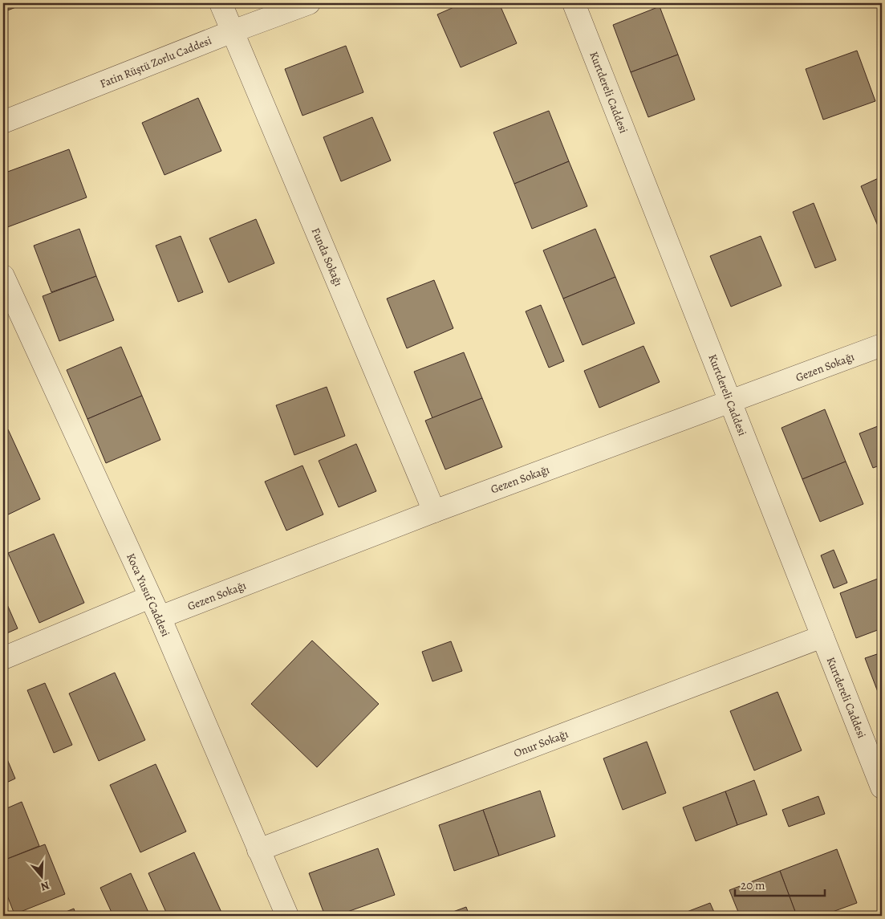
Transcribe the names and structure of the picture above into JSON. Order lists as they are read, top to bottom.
{
  "streets": {
    "street": [
      "Fatin Rüştü Zorlu Caddesi",
      "Kurtdereli Caddesi",
      "Funda Sokağı",
      "Gezen Sokağı",
      "Koca Yusuf Caddesi",
      "Onur Sokağı"
    ]
  },
  "crossings": [
    ["Fatin Rüştü Zorlu Caddesi", "Funda Sokağı"],
    ["Kurtdereli Caddesi", "Gezen Sokağı"],
    ["Kurtdereli Caddesi", "Onur Sokağı"],
    ["Funda Sokağı", "Gezen Sokağı"],
    ["Gezen Sokağı", "Koca Yusuf Caddesi"],
    ["Koca Yusuf Caddesi", "Onur Sokağı"]
  ],
  "scale_bar": "20 m",
  "north": "bottom"
}
